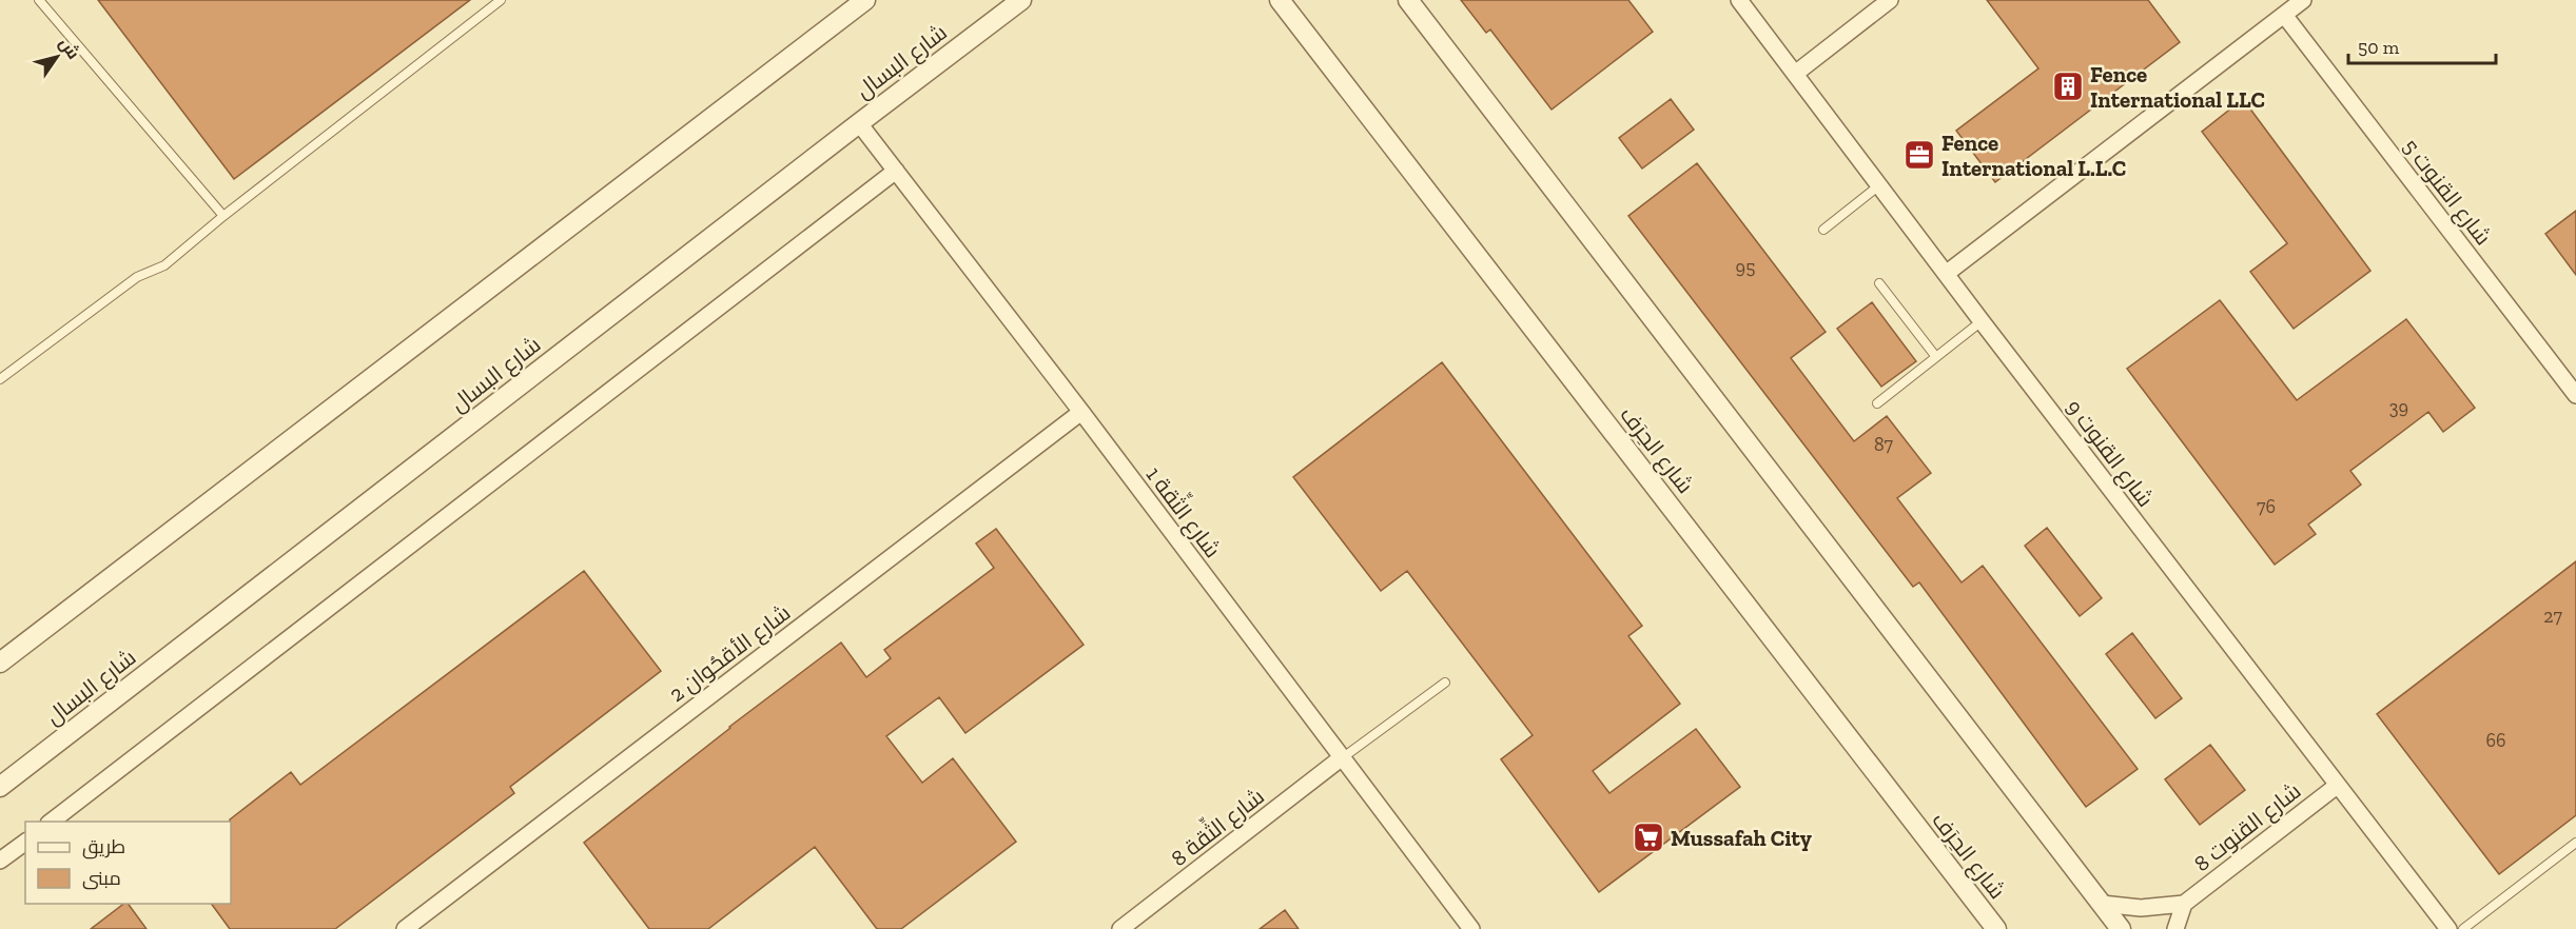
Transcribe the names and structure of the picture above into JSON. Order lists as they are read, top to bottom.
{
  "streets": {
    "street": [
      "شارع البسال",
      "شارع القنوت 5",
      "شارع الحِرَف",
      "شارع القنوت 9",
      "شارع الثِّقة 1",
      "شارع الأقحُوان 2",
      "شارع الثِّقة 8",
      "شارع القنوت 8"
    ]
  },
  "crossings": [
    ["شارع البسال", "شارع الثِّقة 1"],
    ["شارع القنوت 9", "شارع القنوت 8"],
    ["شارع الثِّقة 1", "شارع الأقحُوان 2"],
    ["شارع الثِّقة 1", "شارع الثِّقة 8"]
  ],
  "places": {
    "building": ["Fence International LLC"],
    "office": ["Fence International L.L.C"],
    "supermarket": ["Mussafah City"]
  },
  "house_numbers": [
    "95",
    "39",
    "87",
    "76",
    "27",
    "66"
  ],
  "legend": ["طريق", "مبنى"],
  "scale_bar": "50 m",
  "north": "top right"
}
